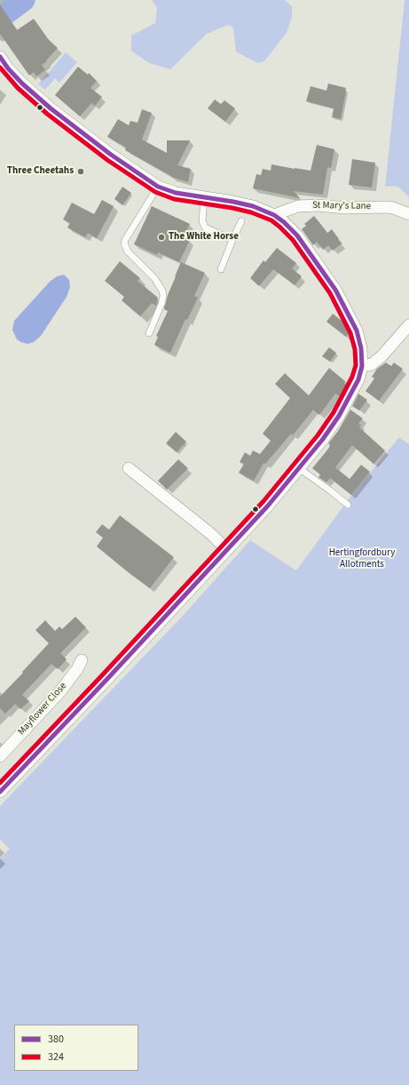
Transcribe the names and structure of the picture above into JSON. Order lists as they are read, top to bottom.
{
  "streets": {
    "street": ["St Mary's Lane", "Mayflower Close"]
  },
  "parks": ["Hertingfordbury Allotments"],
  "places": ["Three Cheetahs", "The White Horse"],
  "lines": ["transit line 380", "transit line 324"],
  "legend": ["380", "324"]
}
